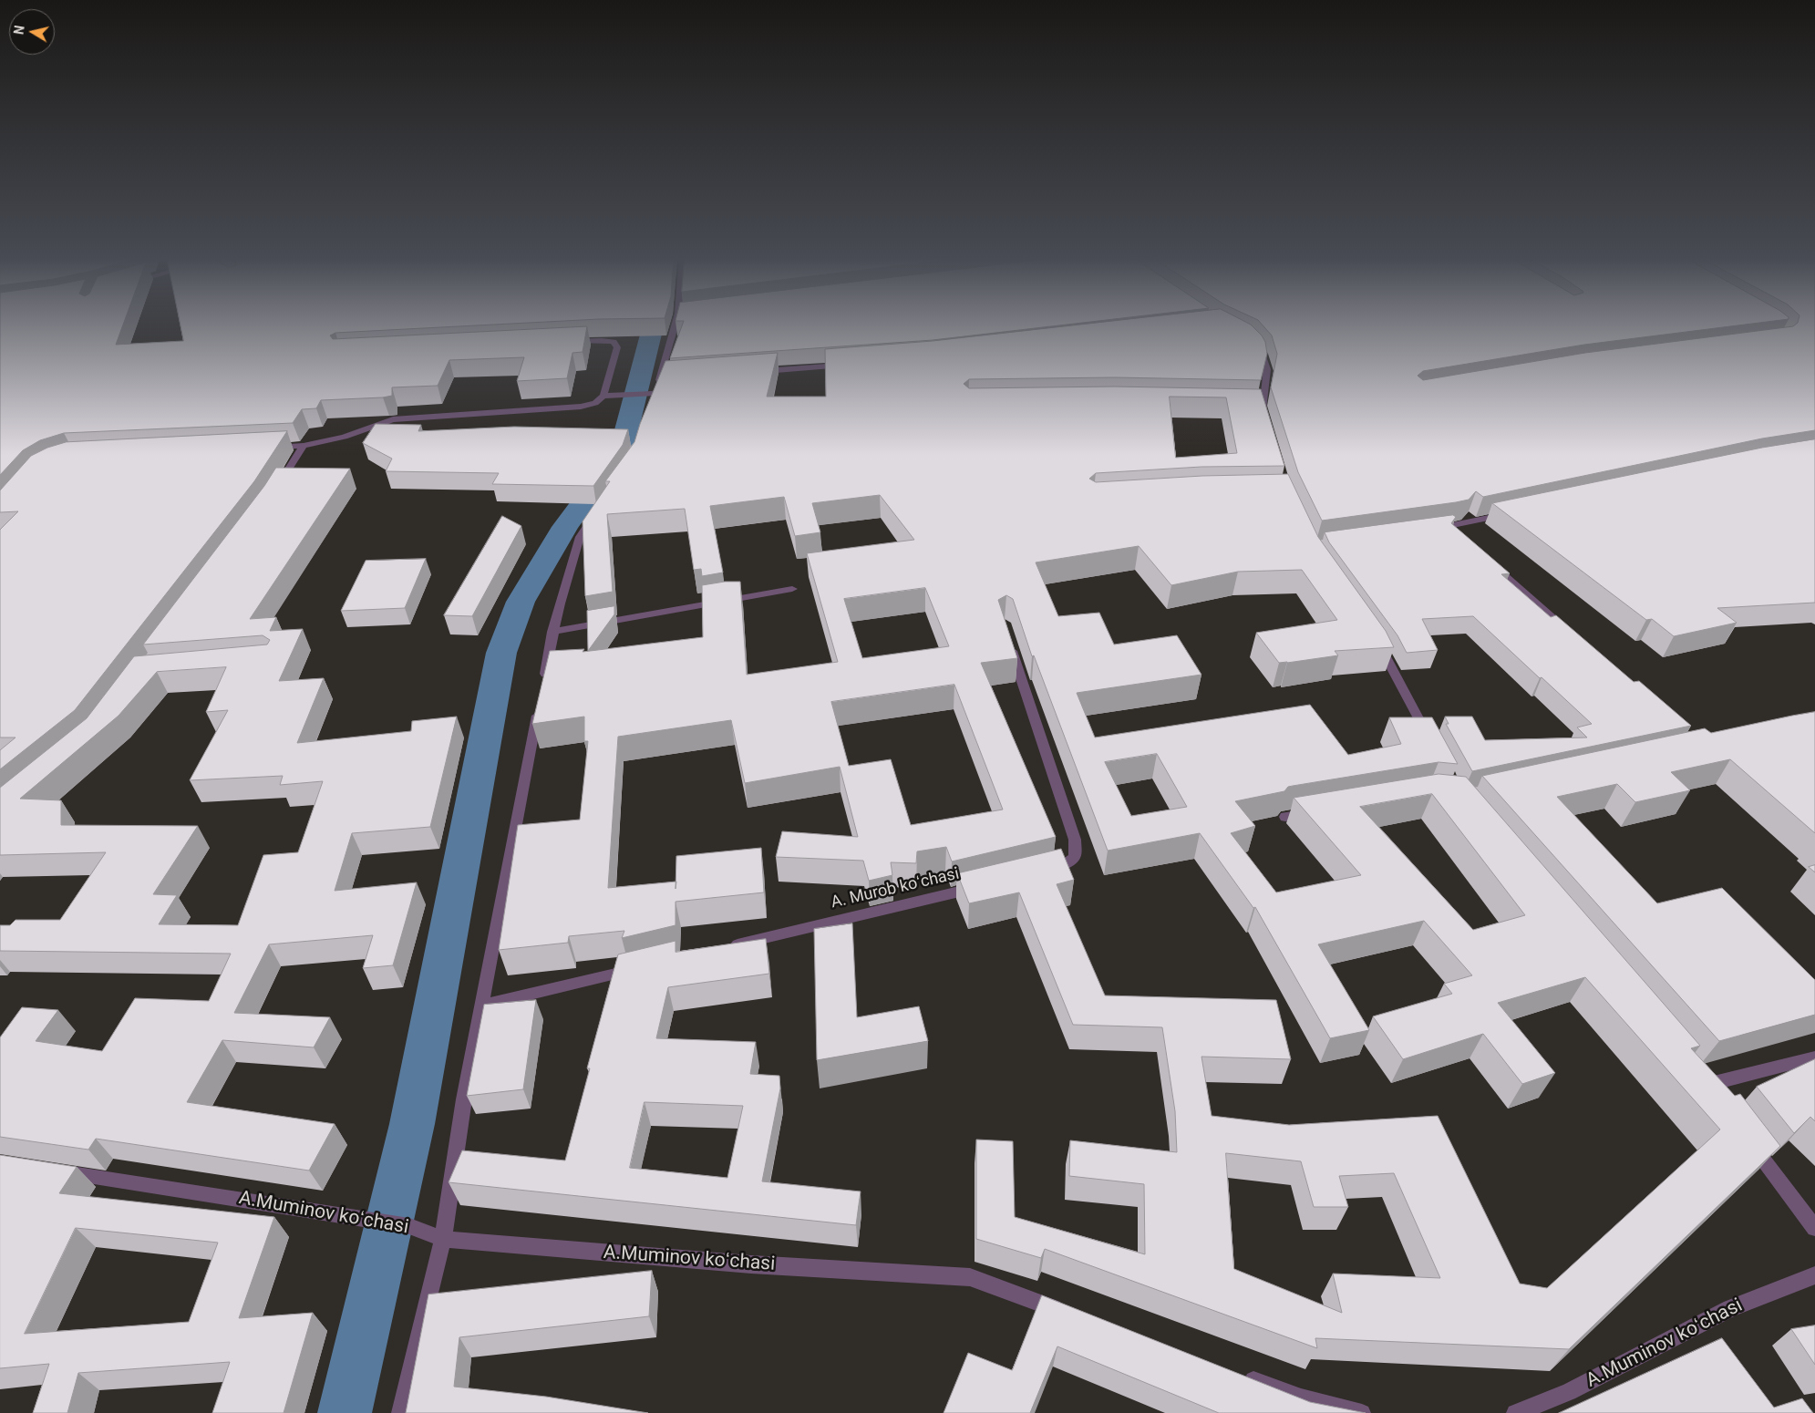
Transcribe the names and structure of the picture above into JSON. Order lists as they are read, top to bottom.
{
  "streets": {
    "street": ["A. Murob koʻchasi", "A.Muminov koʻchasi"]
  },
  "north": "left"
}
